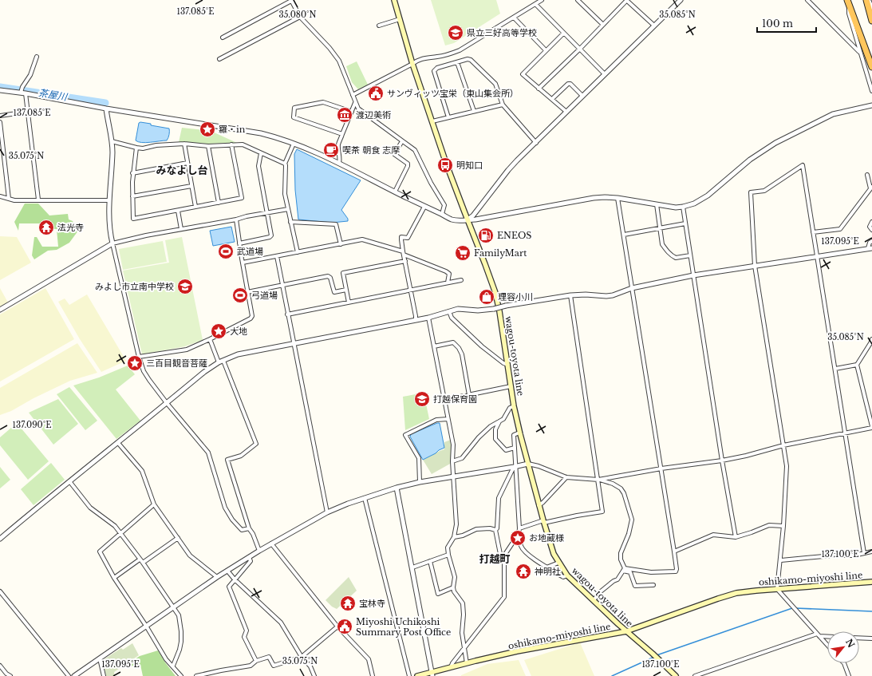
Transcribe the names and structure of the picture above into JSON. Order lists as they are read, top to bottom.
{
  "streets": {
    "main road": ["wagou-toyota line", "oshikamo-miyoshi line"]
  },
  "crossings": [
    ["wagou-toyota line", "oshikamo-miyoshi line"]
  ],
  "districts": ["みなよし台", "打越町"],
  "water": ["茶屋川"],
  "places": {
    "school or university": ["県立三好高等学校", "みよし市立南中学校", "打越保育園"],
    "public building": ["サンヴィッツ宝栄（東山集会所）", "Miyoshi Uchikoshi Summary Post Office"],
    "museum": ["渡辺美術"],
    "place": [
      "羅・in",
      "大地",
      "三百目観音菩薩",
      "お地蔵様"
    ],
    "cafe": ["喫茶 朝食 志摩"],
    "bus stop": ["明知口"],
    "temple": ["法光寺", "神明社", "宝林寺"],
    "fuel station": ["ENEOS"],
    "sports": ["武道場", "弓道場"],
    "supermarket": ["FamilyMart"],
    "shop": ["理容小川"]
  },
  "scale_bar": "100 m",
  "north": "top right",
  "coordinates": [
    "137.085°E",
    "35.080°N",
    "35.085°N",
    "35.075°N",
    "137.095°E",
    "137.090°E",
    "137.100°E"
  ]
}
